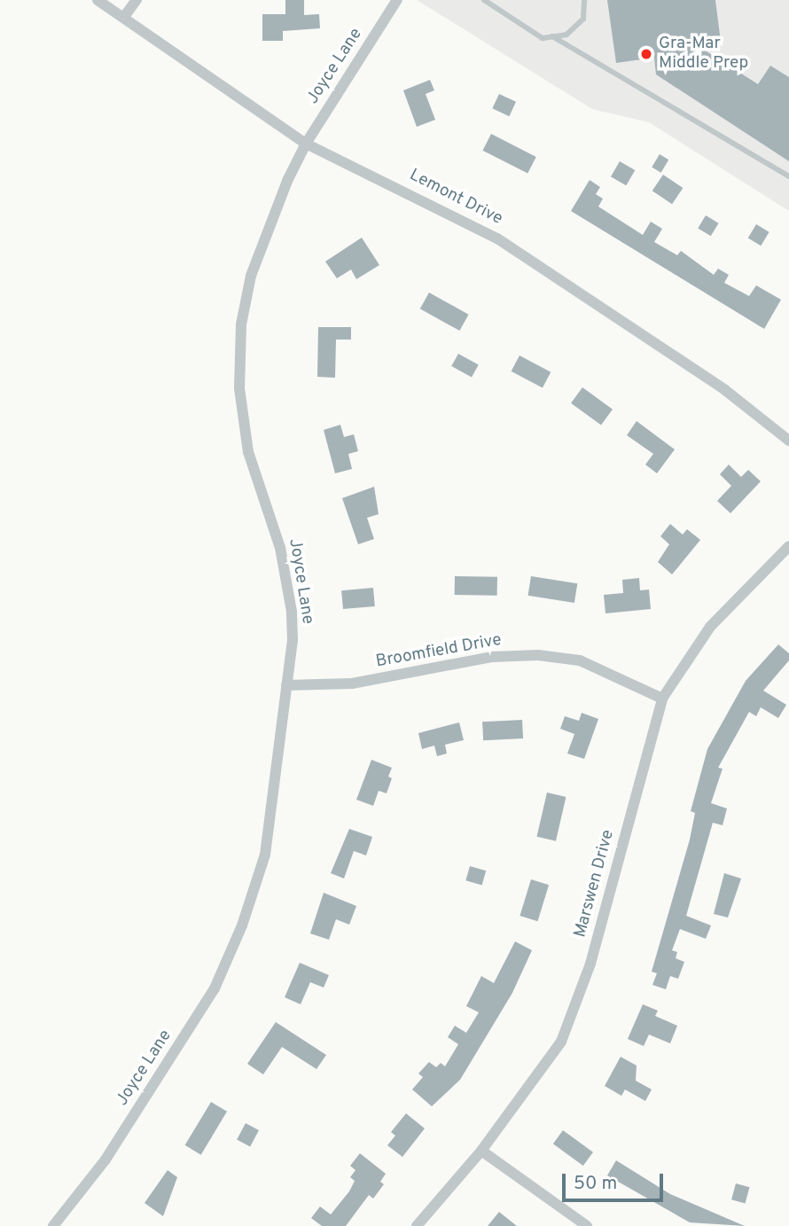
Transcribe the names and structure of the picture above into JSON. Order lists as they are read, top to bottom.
{
  "streets": {
    "street": [
      "Joyce Lane",
      "Lemont Drive",
      "Broomfield Drive",
      "Marswen Drive"
    ]
  },
  "crossings": [
    ["Joyce Lane", "Lemont Drive"],
    ["Joyce Lane", "Broomfield Drive"],
    ["Broomfield Drive", "Marswen Drive"]
  ],
  "places": ["Gra-Mar Middle Prep"],
  "scale_bar": "50 m"
}
